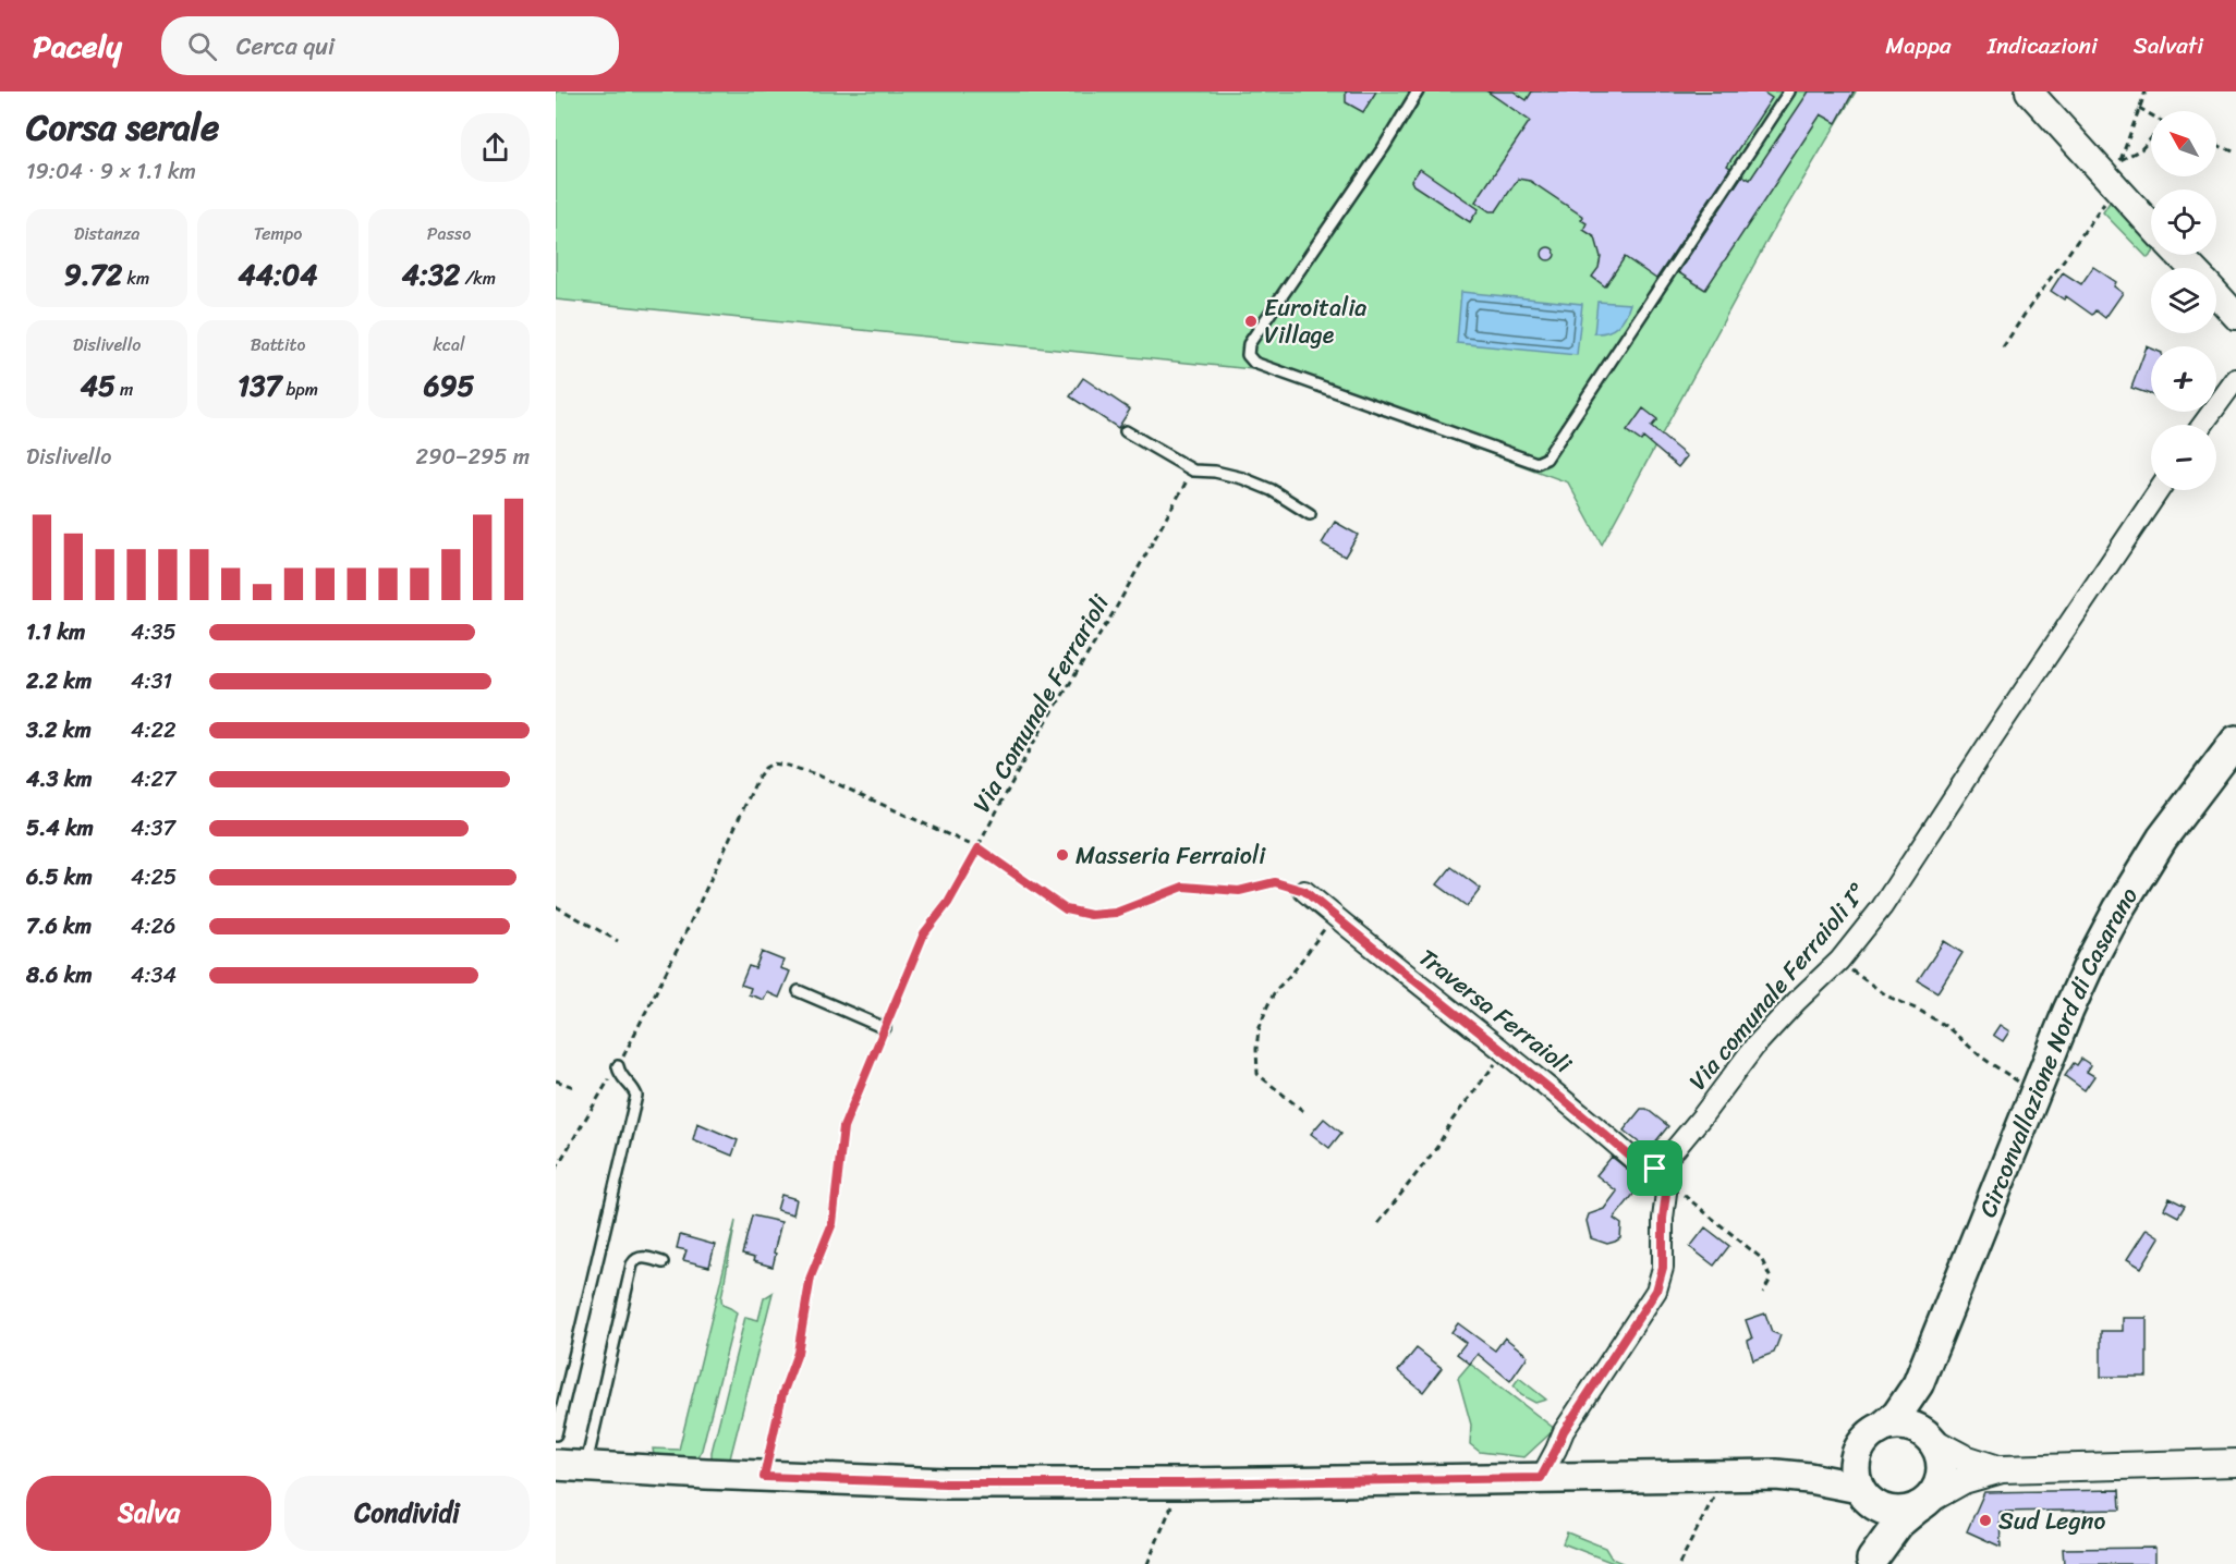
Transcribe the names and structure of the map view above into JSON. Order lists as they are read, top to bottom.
{
  "streets": {
    "main road": ["Circonvallazione Nord di Casarano"],
    "street": ["Via comunale Ferraioli I°", "Traversa Ferraioli"],
    "path": ["Via Comunale Ferrarioli"]
  },
  "crossings": [
    ["Via comunale Ferraioli I°", "Traversa Ferraioli"]
  ],
  "places": ["Euroitalia Village", "Masseria Ferraioli", "Sud Legno"],
  "north": "top left",
  "page": {
    "header": "Pacely",
    "search": "Cerca qui",
    "nav": ["Mappa", "Indicazioni", "Salvati"],
    "heading": ["Corsa serale", "19:04 · 9 × 1.1 km"],
    "map_buttons": ["+", "−"],
    "stats": [
      ["Distanza", "9.72 km"],
      ["Tempo", "44:04"],
      ["Passo", "4:32 /km"],
      ["Dislivello", "45 m"],
      ["Battito", "137 bpm"],
      ["kcal", "695"]
    ],
    "chart": ["Dislivello", "290–295 m"],
    "list": [
      {
        "name": "1.1 km",
        "note": "4:35"
      },
      {
        "name": "2.2 km",
        "note": "4:31"
      },
      {
        "name": "3.2 km",
        "note": "4:22"
      },
      {
        "name": "4.3 km",
        "note": "4:27"
      },
      {
        "name": "5.4 km",
        "note": "4:37"
      },
      {
        "name": "6.5 km",
        "note": "4:25"
      },
      {
        "name": "7.6 km",
        "note": "4:26"
      },
      {
        "name": "8.6 km",
        "note": "4:34"
      }
    ],
    "buttons": ["Salva", "Condividi"]
  }
}
